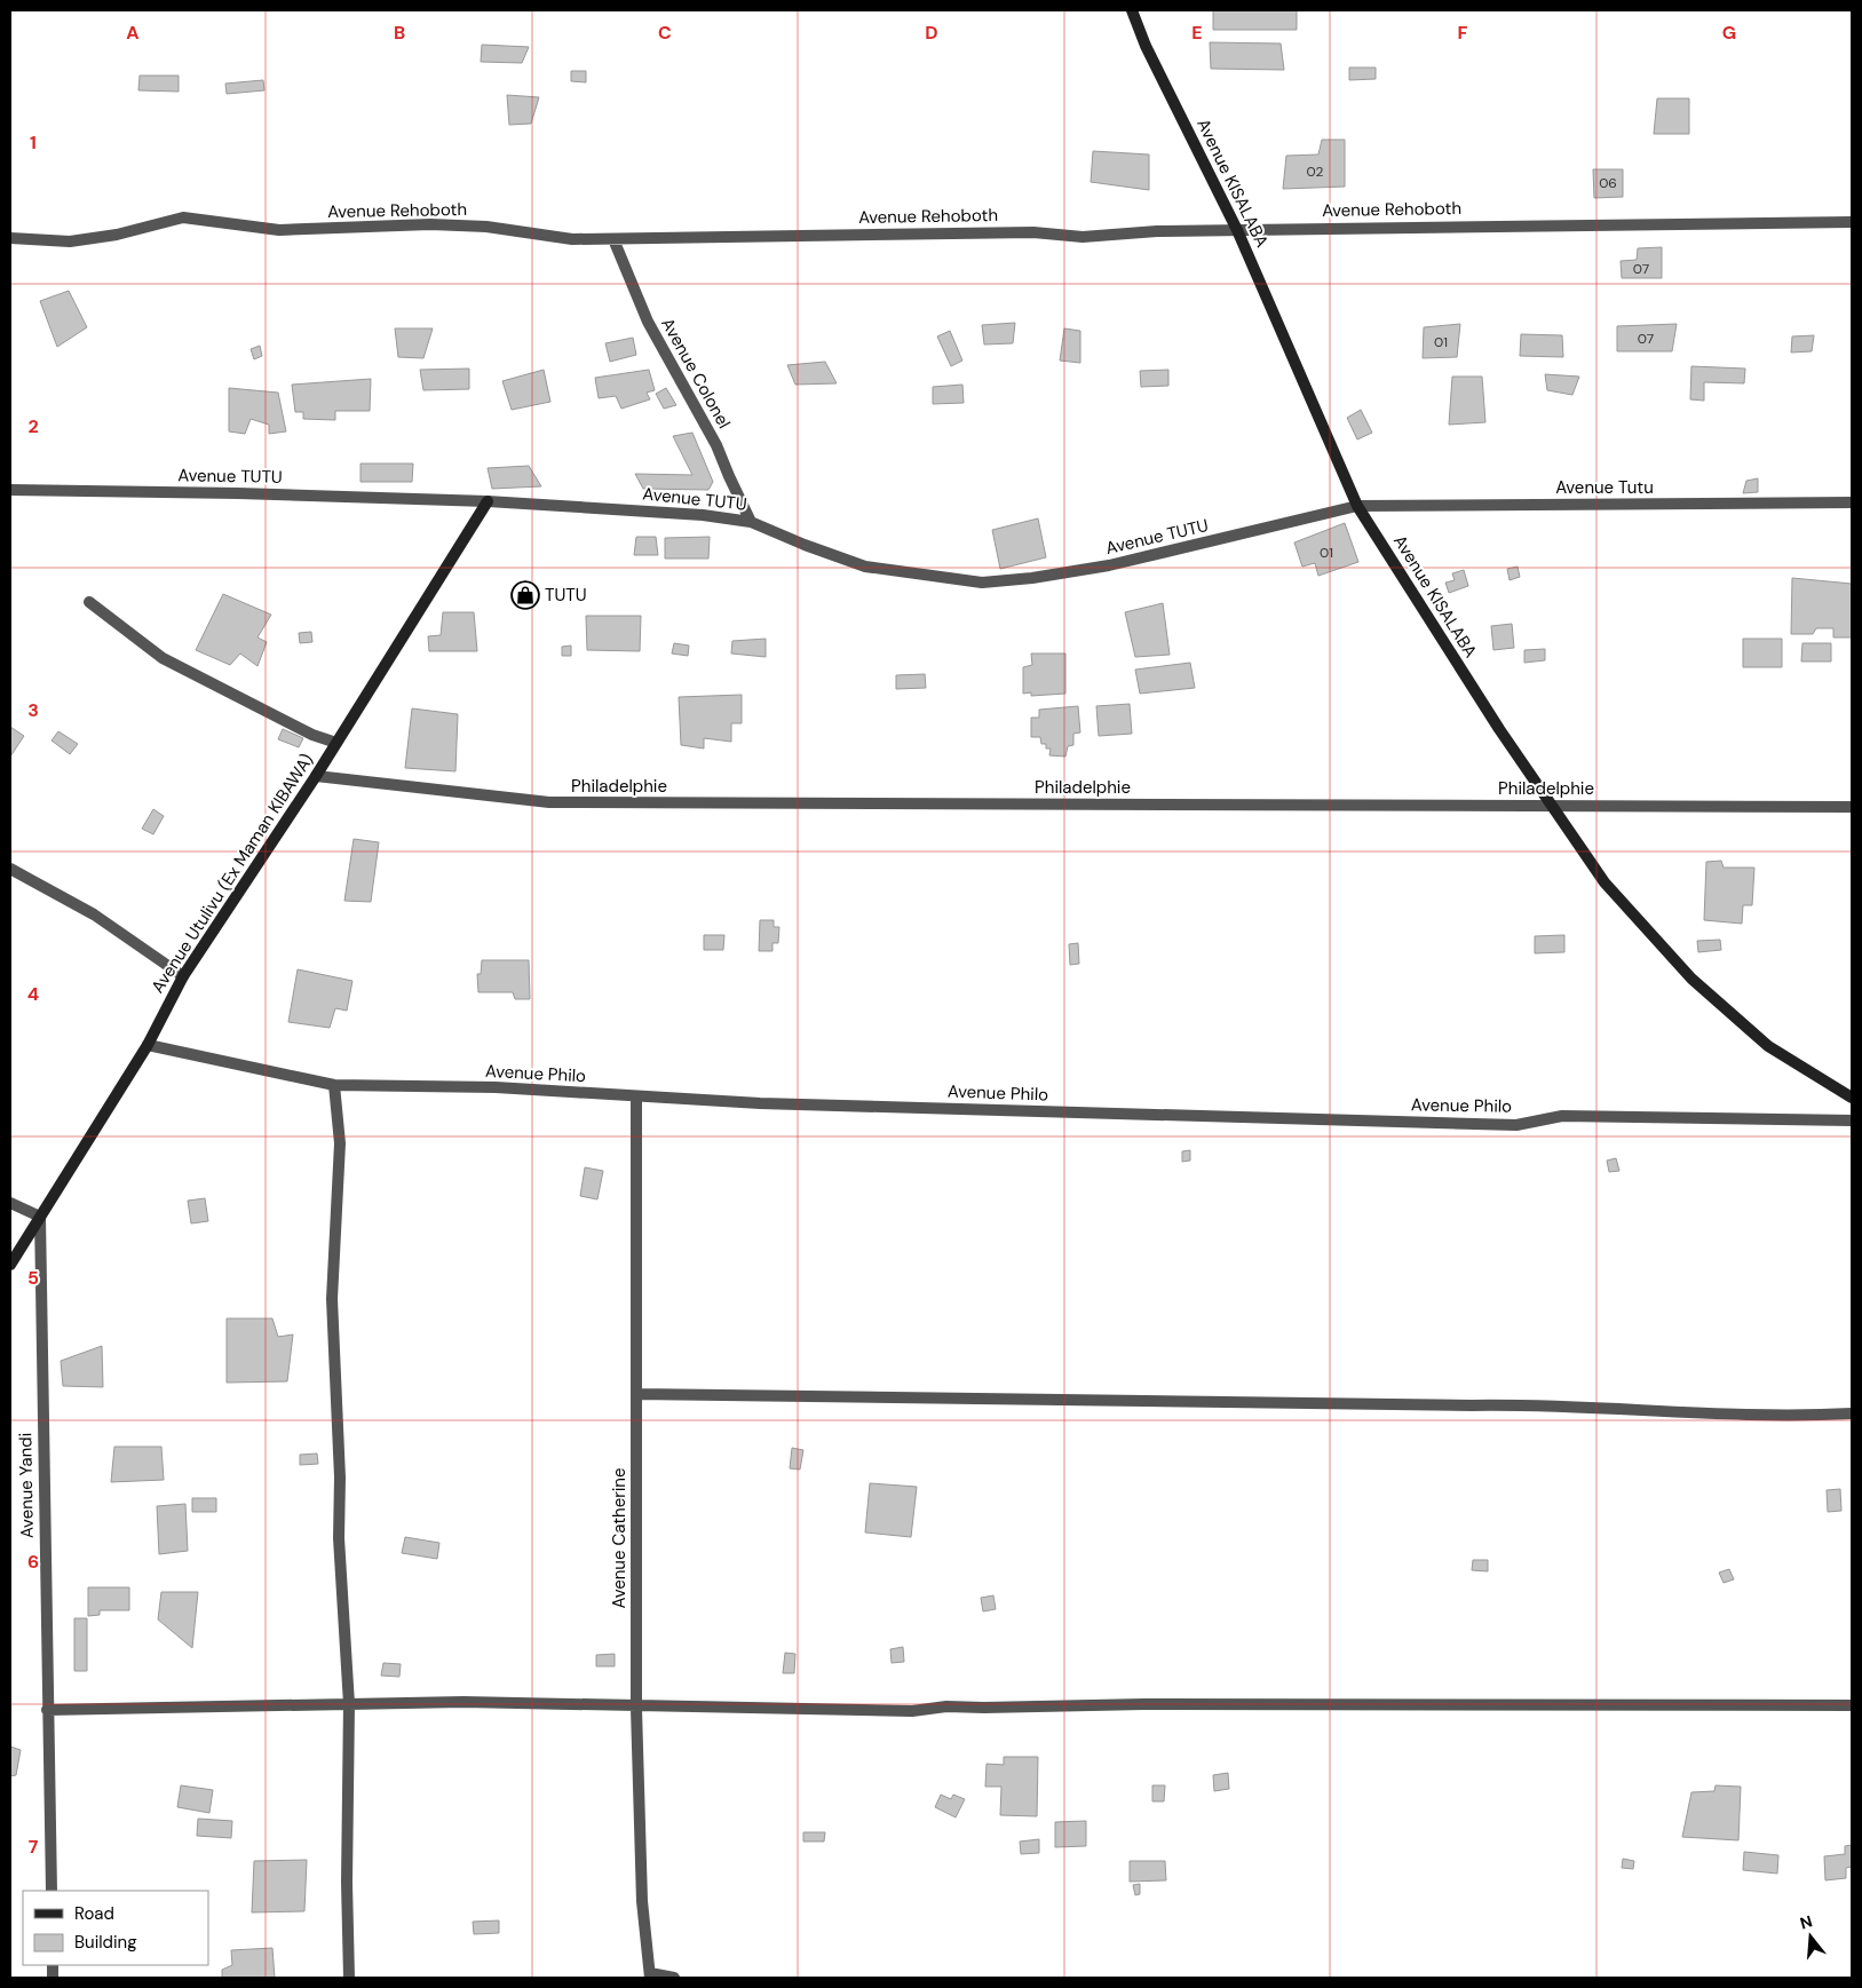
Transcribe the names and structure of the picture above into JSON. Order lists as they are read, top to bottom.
{
  "streets": {
    "street": [
      "Avenue KISALABA",
      "Avenue Rehoboth",
      "Avenue Colonel",
      "Avenue TUTU",
      "Avenue Tutu",
      "Philadelphie",
      "Avenue Utulivu (Ex Maman KIBAWA)",
      "Avenue Philo",
      "Avenue Yandi",
      "Avenue Catherine"
    ]
  },
  "crossings": [
    ["Avenue KISALABA", "Avenue Rehoboth"],
    ["Avenue KISALABA", "Avenue TUTU"],
    ["Avenue KISALABA", "Avenue Tutu"],
    ["Avenue KISALABA", "Philadelphie"],
    ["Avenue Rehoboth", "Avenue Colonel"],
    ["Avenue Colonel", "Avenue TUTU"],
    ["Avenue TUTU", "Avenue Tutu"],
    ["Avenue TUTU", "Avenue Utulivu (Ex Maman KIBAWA)"],
    ["Philadelphie", "Avenue Utulivu (Ex Maman KIBAWA)"],
    ["Avenue Utulivu (Ex Maman KIBAWA)", "Avenue Philo"],
    ["Avenue Utulivu (Ex Maman KIBAWA)", "Avenue Yandi"],
    ["Avenue Philo", "Avenue Catherine"]
  ],
  "places": {
    "shop": ["TUTU"]
  },
  "house_numbers": [
    "02",
    "06",
    "07",
    "07",
    "01",
    "01"
  ],
  "legend": ["Road", "Building"],
  "north": "top",
  "grid": {
    "columns": [
      "A",
      "B",
      "C",
      "D",
      "E",
      "F",
      "G"
    ],
    "rows": [
      "1",
      "2",
      "3",
      "4",
      "5",
      "6",
      "7"
    ]
  }
}
